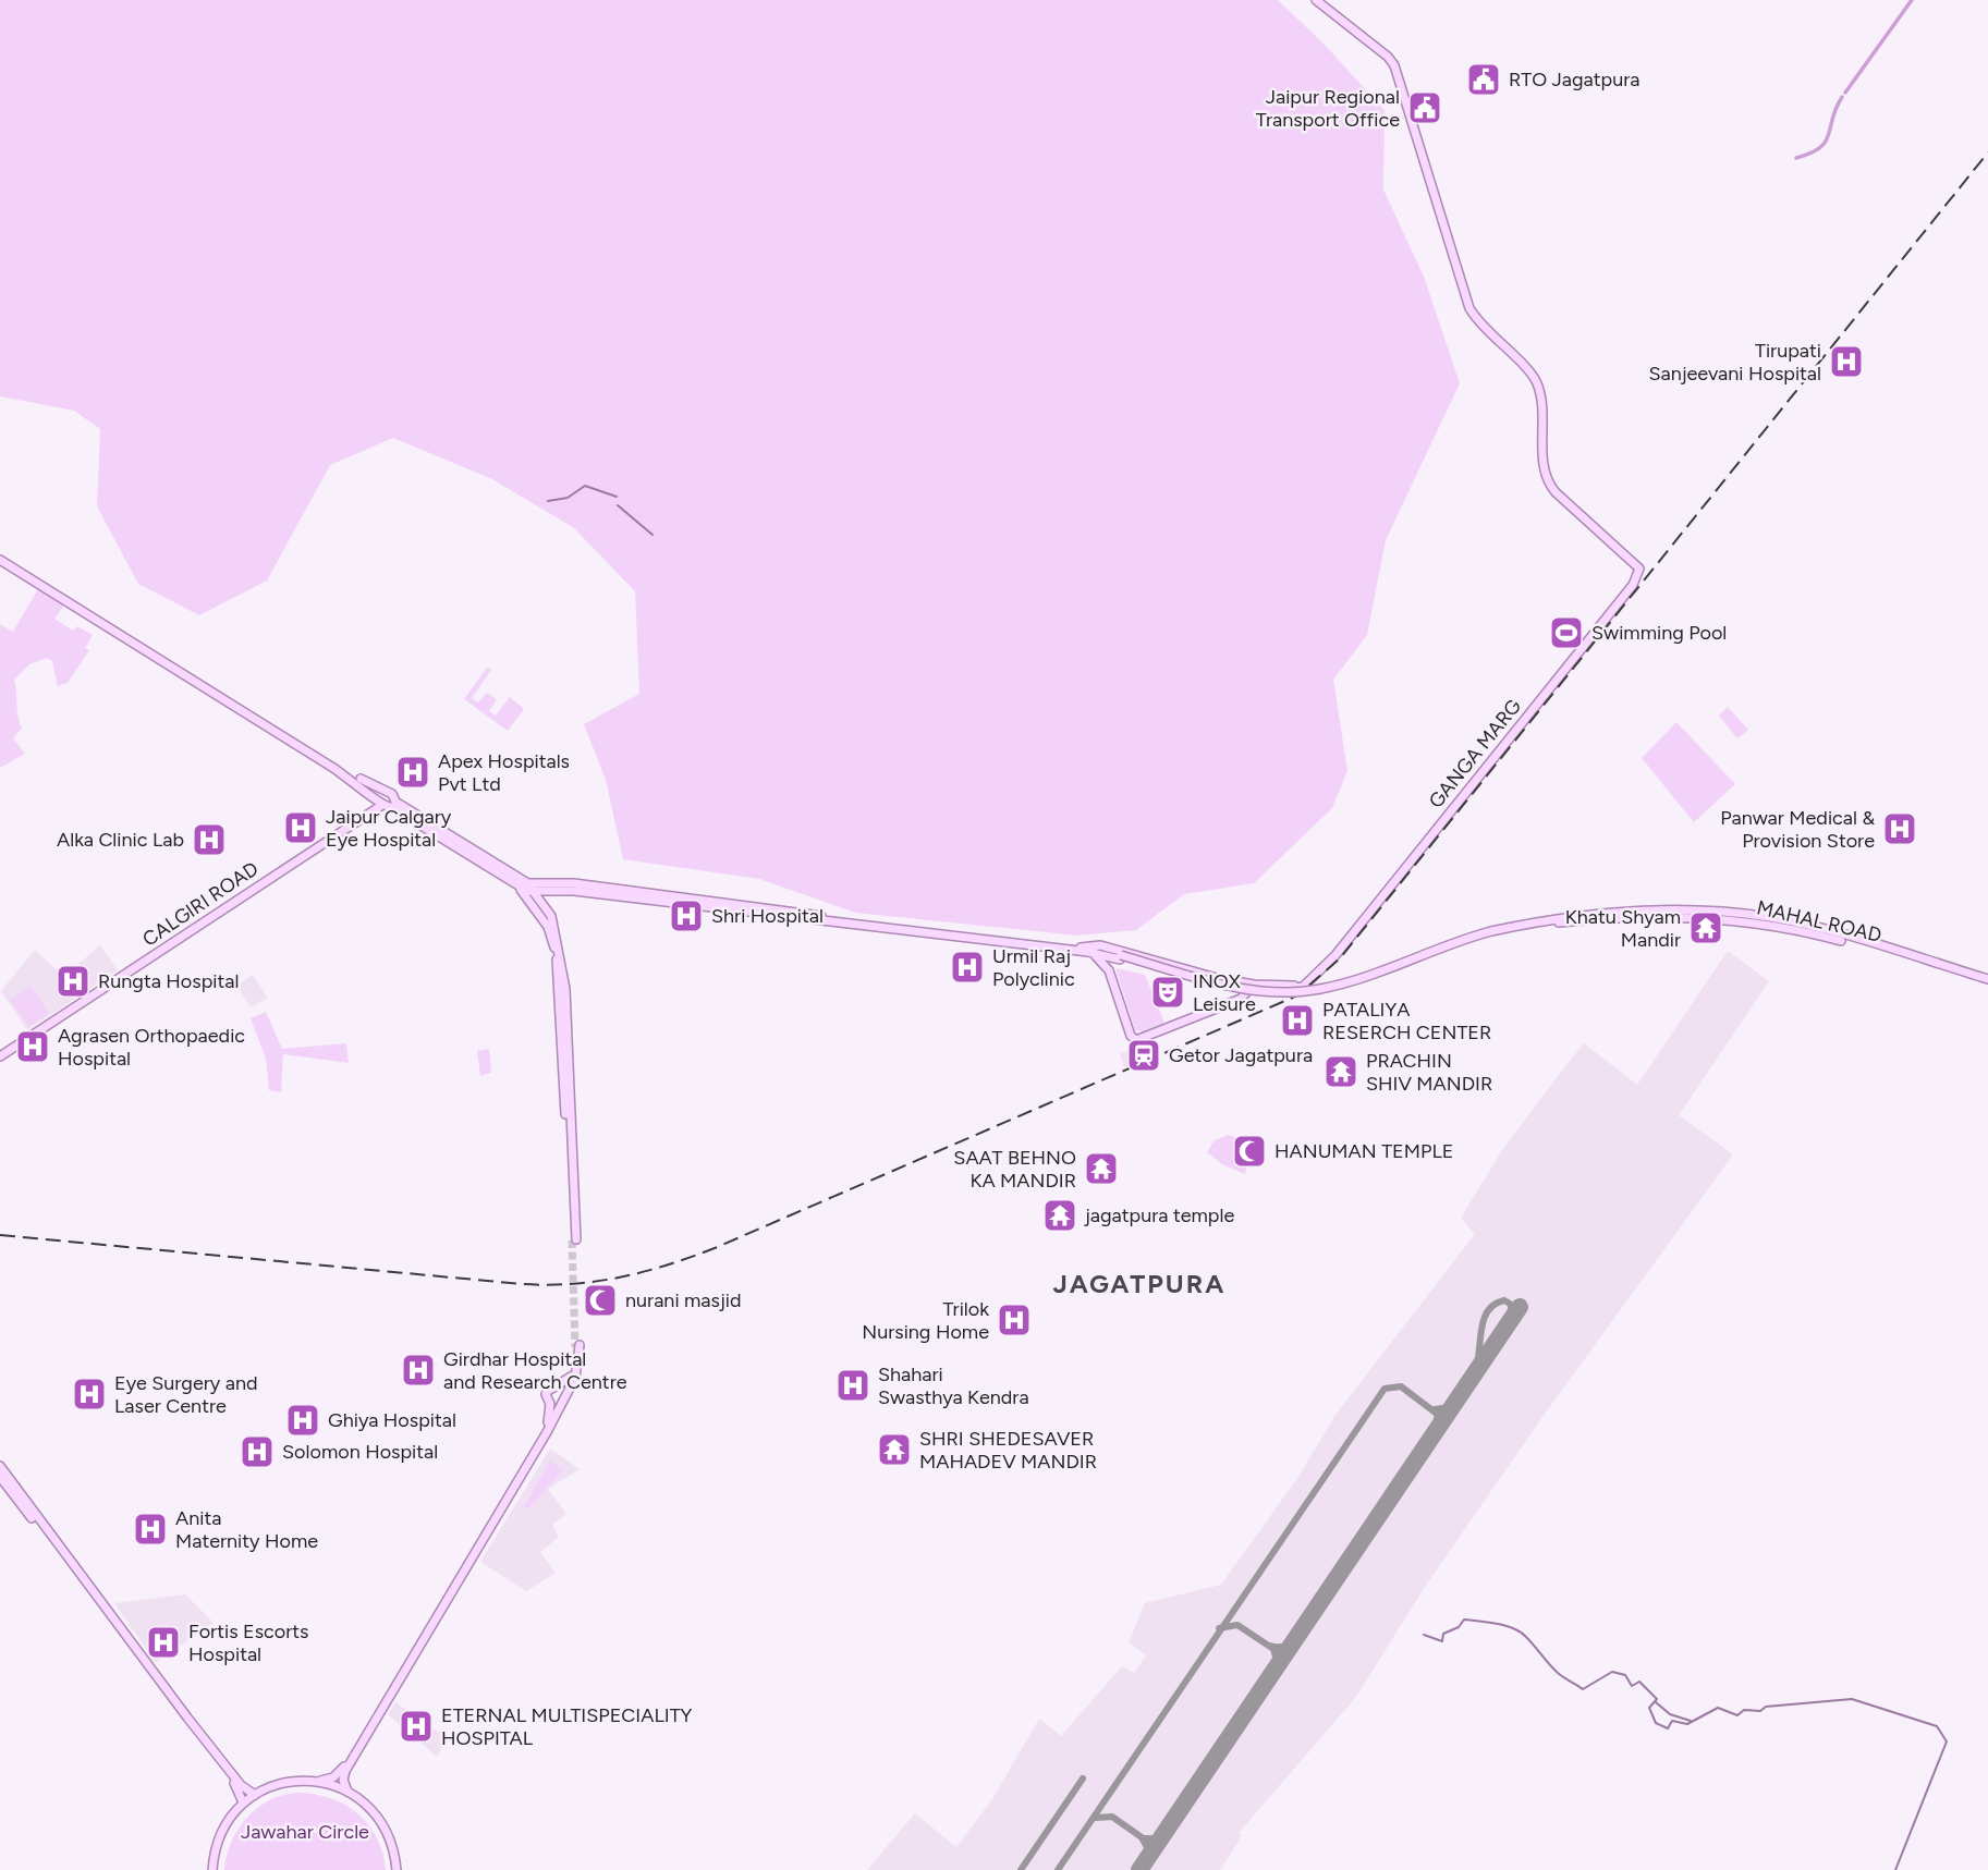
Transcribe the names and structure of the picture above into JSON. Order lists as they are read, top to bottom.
{
  "streets": {
    "main road": ["GANGA MARG", "CALGIRI ROAD", "MAHAL ROAD"]
  },
  "districts": ["JAGATPURA"],
  "parks": ["Jawahar Circle"],
  "places": {
    "public building": ["RTO Jagatpura", "Jaipur Regional Transport Office"],
    "hospital": [
      "Tirupati Sanjeevani Hospital",
      "Apex Hospitals Pvt Ltd",
      "Jaipur Calgary Eye Hospital",
      "Panwar Medical & Provision Store",
      "Alka Clinic Lab",
      "Shri Hospital",
      "Urmil Raj Polyclinic",
      "Rungta Hospital",
      "PATALIYA RESERCH CENTER",
      "Agrasen Orthopaedic Hospital",
      "Trilok Nursing Home",
      "Girdhar Hospital and Research Centre",
      "Shahari Swasthya Kendra",
      "Eye Surgery and Laser Centre",
      "Ghiya Hospital",
      "Solomon Hospital",
      "Anita Maternity Home",
      "Fortis Escorts Hospital",
      "ETERNAL MULTISPECIALITY HOSPITAL"
    ],
    "sports": ["Swimming Pool"],
    "temple": [
      "Khatu Shyam Mandir",
      "PRACHIN SHIV MANDIR",
      "SAAT BEHNO KA MANDIR",
      "jagatpura temple",
      "SHRI SHEDESAVER MAHADEV MANDIR"
    ],
    "theatre": ["INOX Leisure"],
    "station": ["Getor Jagatpura"],
    "mosque": ["HANUMAN TEMPLE", "nurani masjid"]
  }
}
